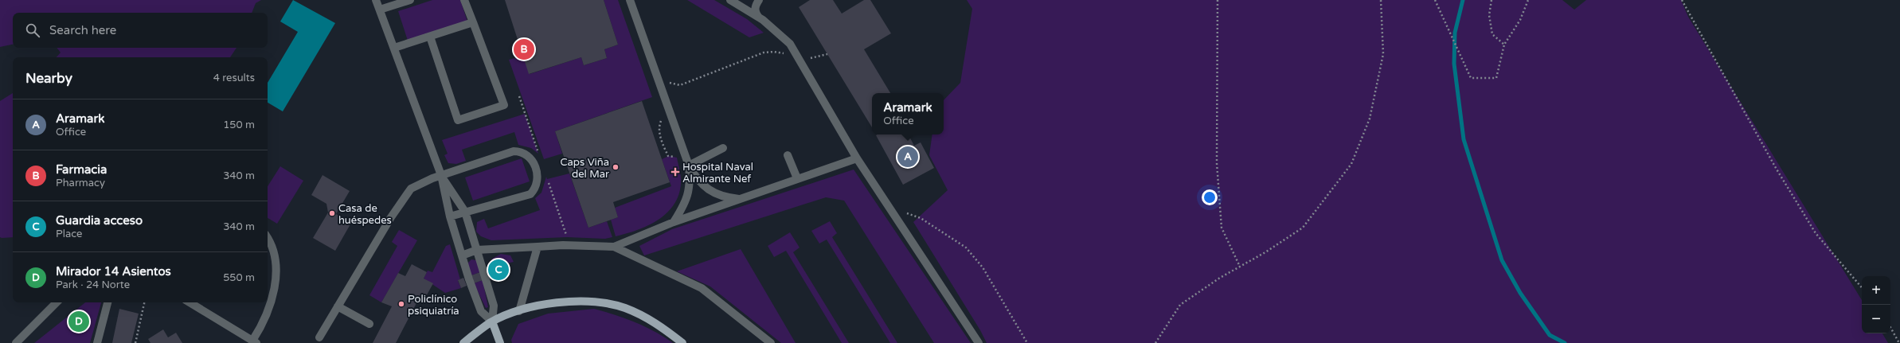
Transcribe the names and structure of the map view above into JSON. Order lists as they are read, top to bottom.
{
  "places": {
    "other": ["Caps Viña del Mar", "Casa de huéspedes", "Policlínico psiquiatría"],
    "health": ["Hospital Naval Almirante Nef"]
  },
  "page": {
    "search": "Search here",
    "pins": [
      "B",
      "A",
      "C",
      "D"
    ],
    "heading": ["Nearby", "4 results"],
    "popup": ["Aramark", "Office"],
    "list": [
      {
        "mark": "A",
        "name": "Aramark",
        "note": "Office",
        "value": "150 m"
      },
      {
        "mark": "B",
        "name": "Farmacia",
        "note": "Pharmacy",
        "value": "340 m"
      },
      {
        "mark": "C",
        "name": "Guardia acceso",
        "note": "Place",
        "value": "340 m"
      },
      {
        "mark": "D",
        "name": "Mirador 14 Asientos",
        "note": "Park · 24 Norte",
        "value": "550 m"
      }
    ],
    "map_buttons": ["+", "−"]
  }
}
